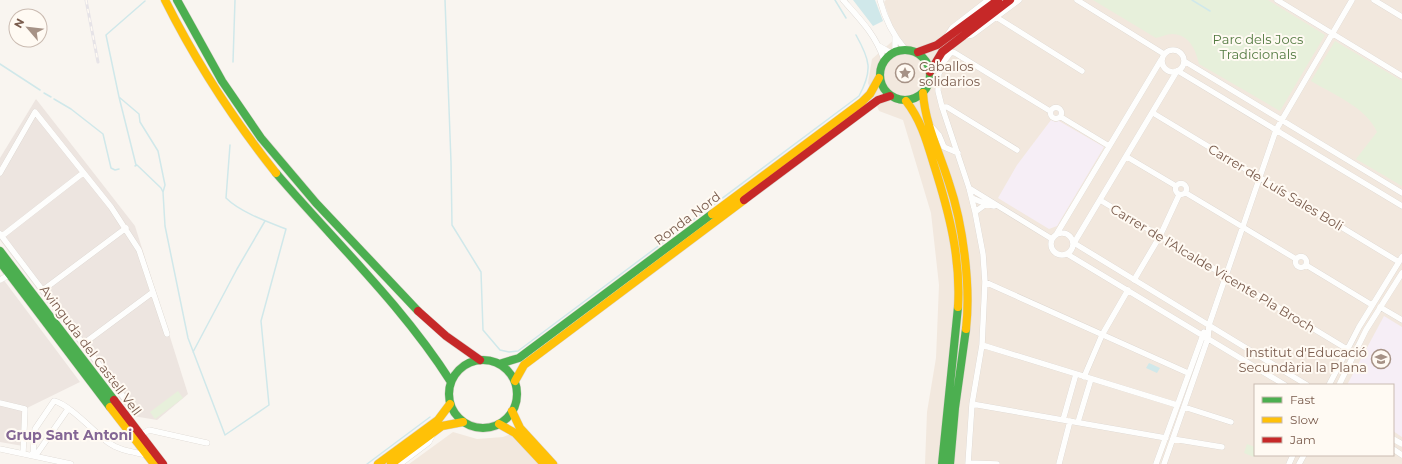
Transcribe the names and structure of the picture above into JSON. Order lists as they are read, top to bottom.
{
  "streets": {
    "main road": ["Ronda Nord", "Avinguda del Castell Vell"],
    "street": ["Carrer de Luís Sales Boli", "Carrer de l'Alcalde Vicente Pla Broch"]
  },
  "districts": ["Grup Sant Antoni"],
  "parks": ["Parc dels Jocs Tradicionals"],
  "places": {
    "place": ["Caballos solidarios"],
    "school or university": ["Institut d'Educació Secundària la Plana"]
  },
  "legend": ["Fast", "Slow", "Jam"],
  "north": "top left"
}
